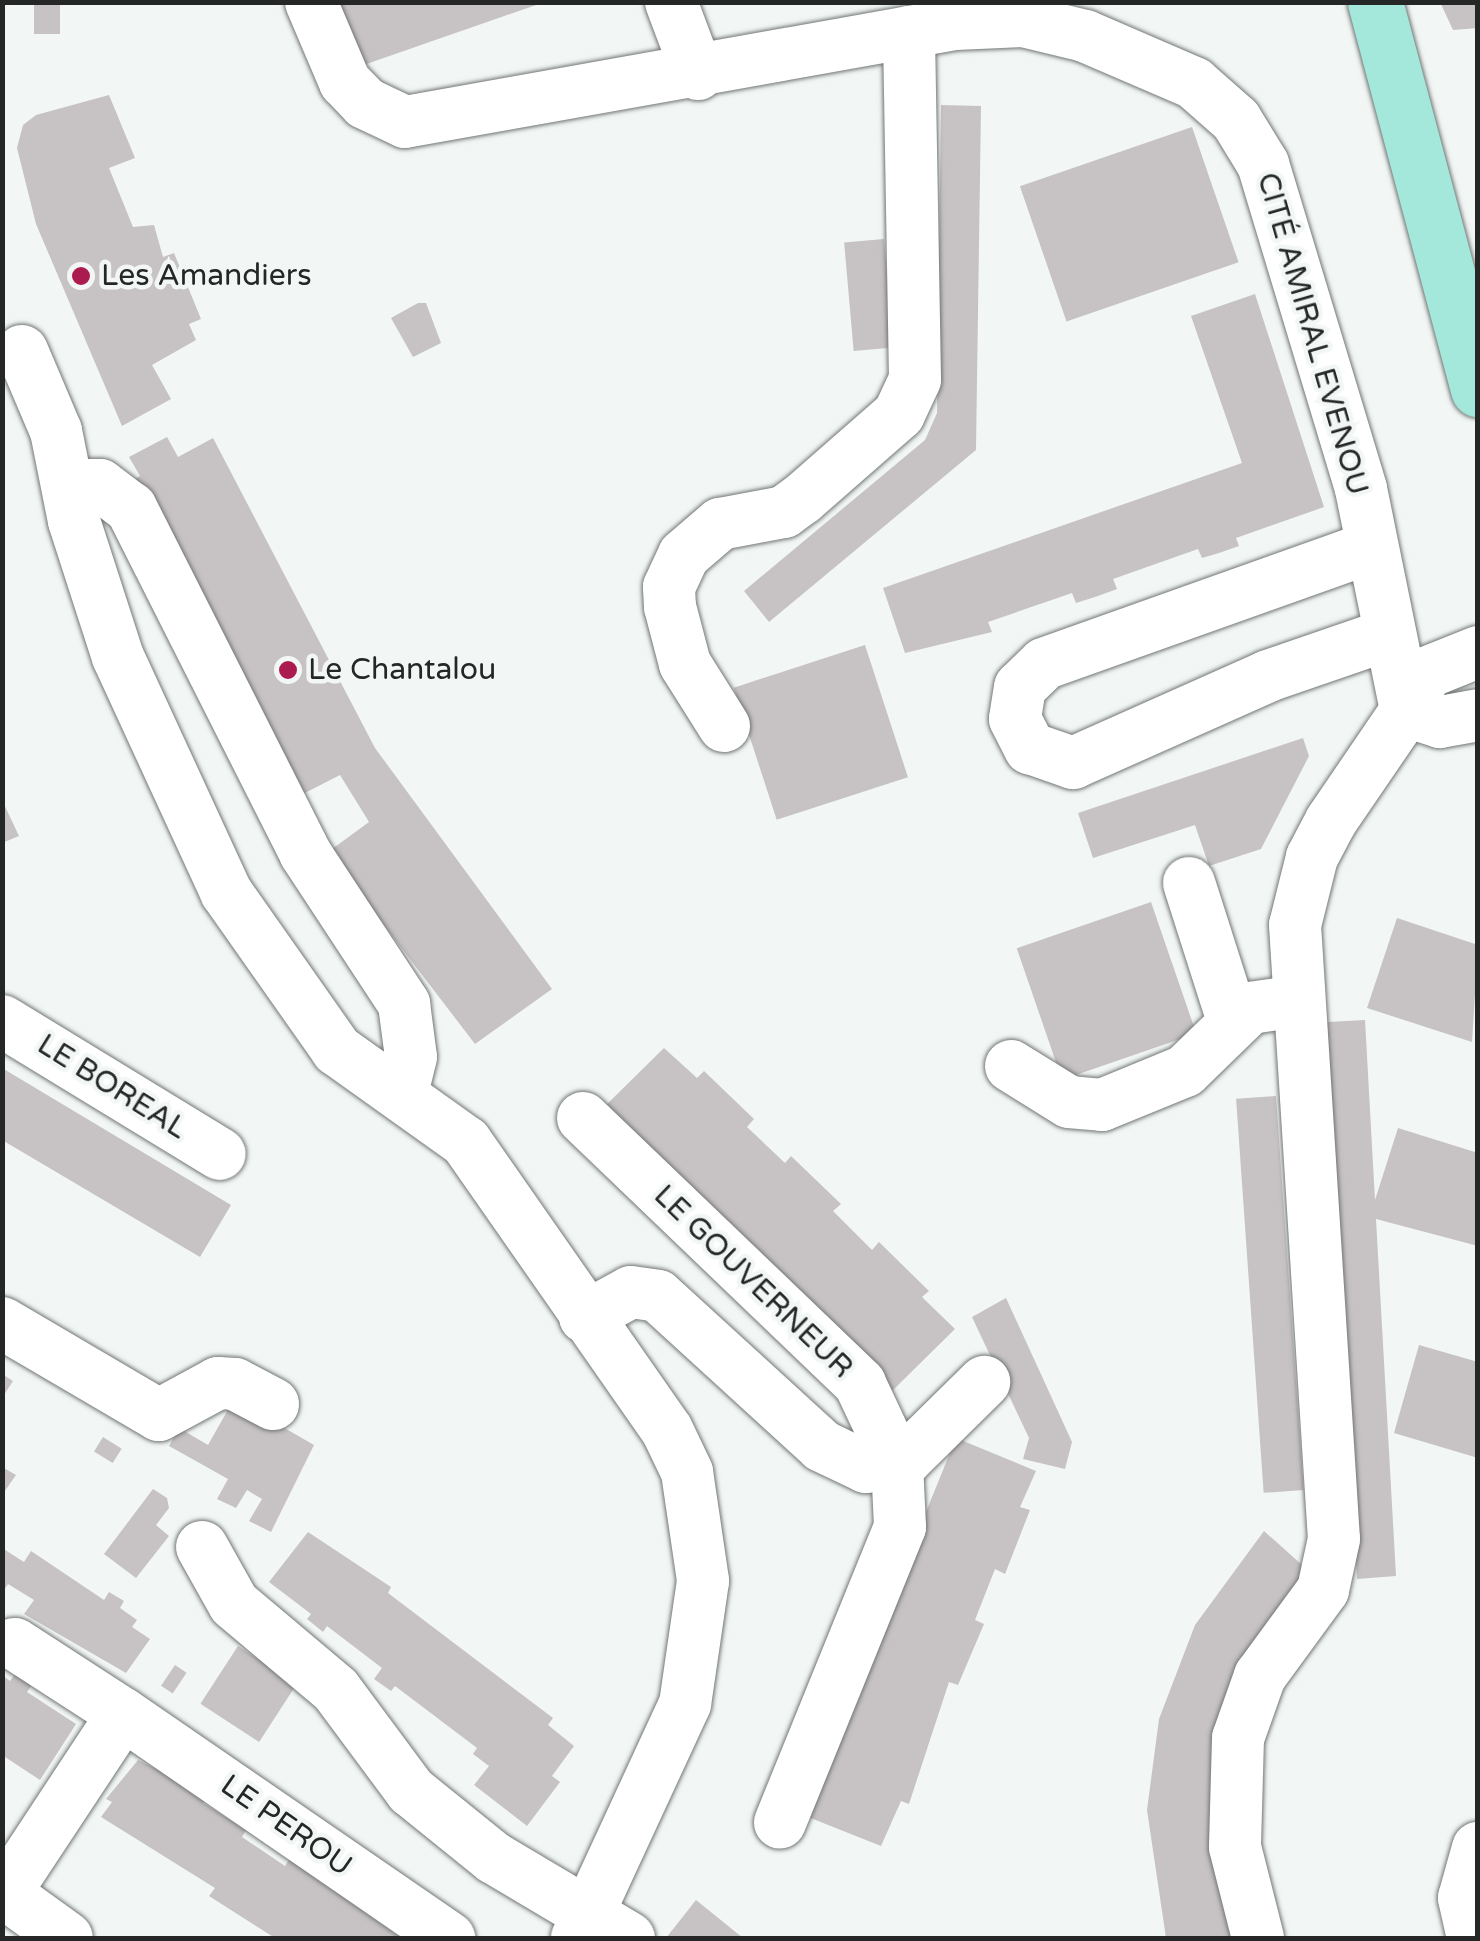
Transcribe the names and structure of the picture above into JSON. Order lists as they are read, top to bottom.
{
  "streets": {
    "street": [
      "CITÉ AMIRAL EVENOU",
      "LE BOREAL",
      "LE GOUVERNEUR",
      "LE PEROU"
    ]
  },
  "places": ["Les Amandiers", "Le Chantalou"]
}
